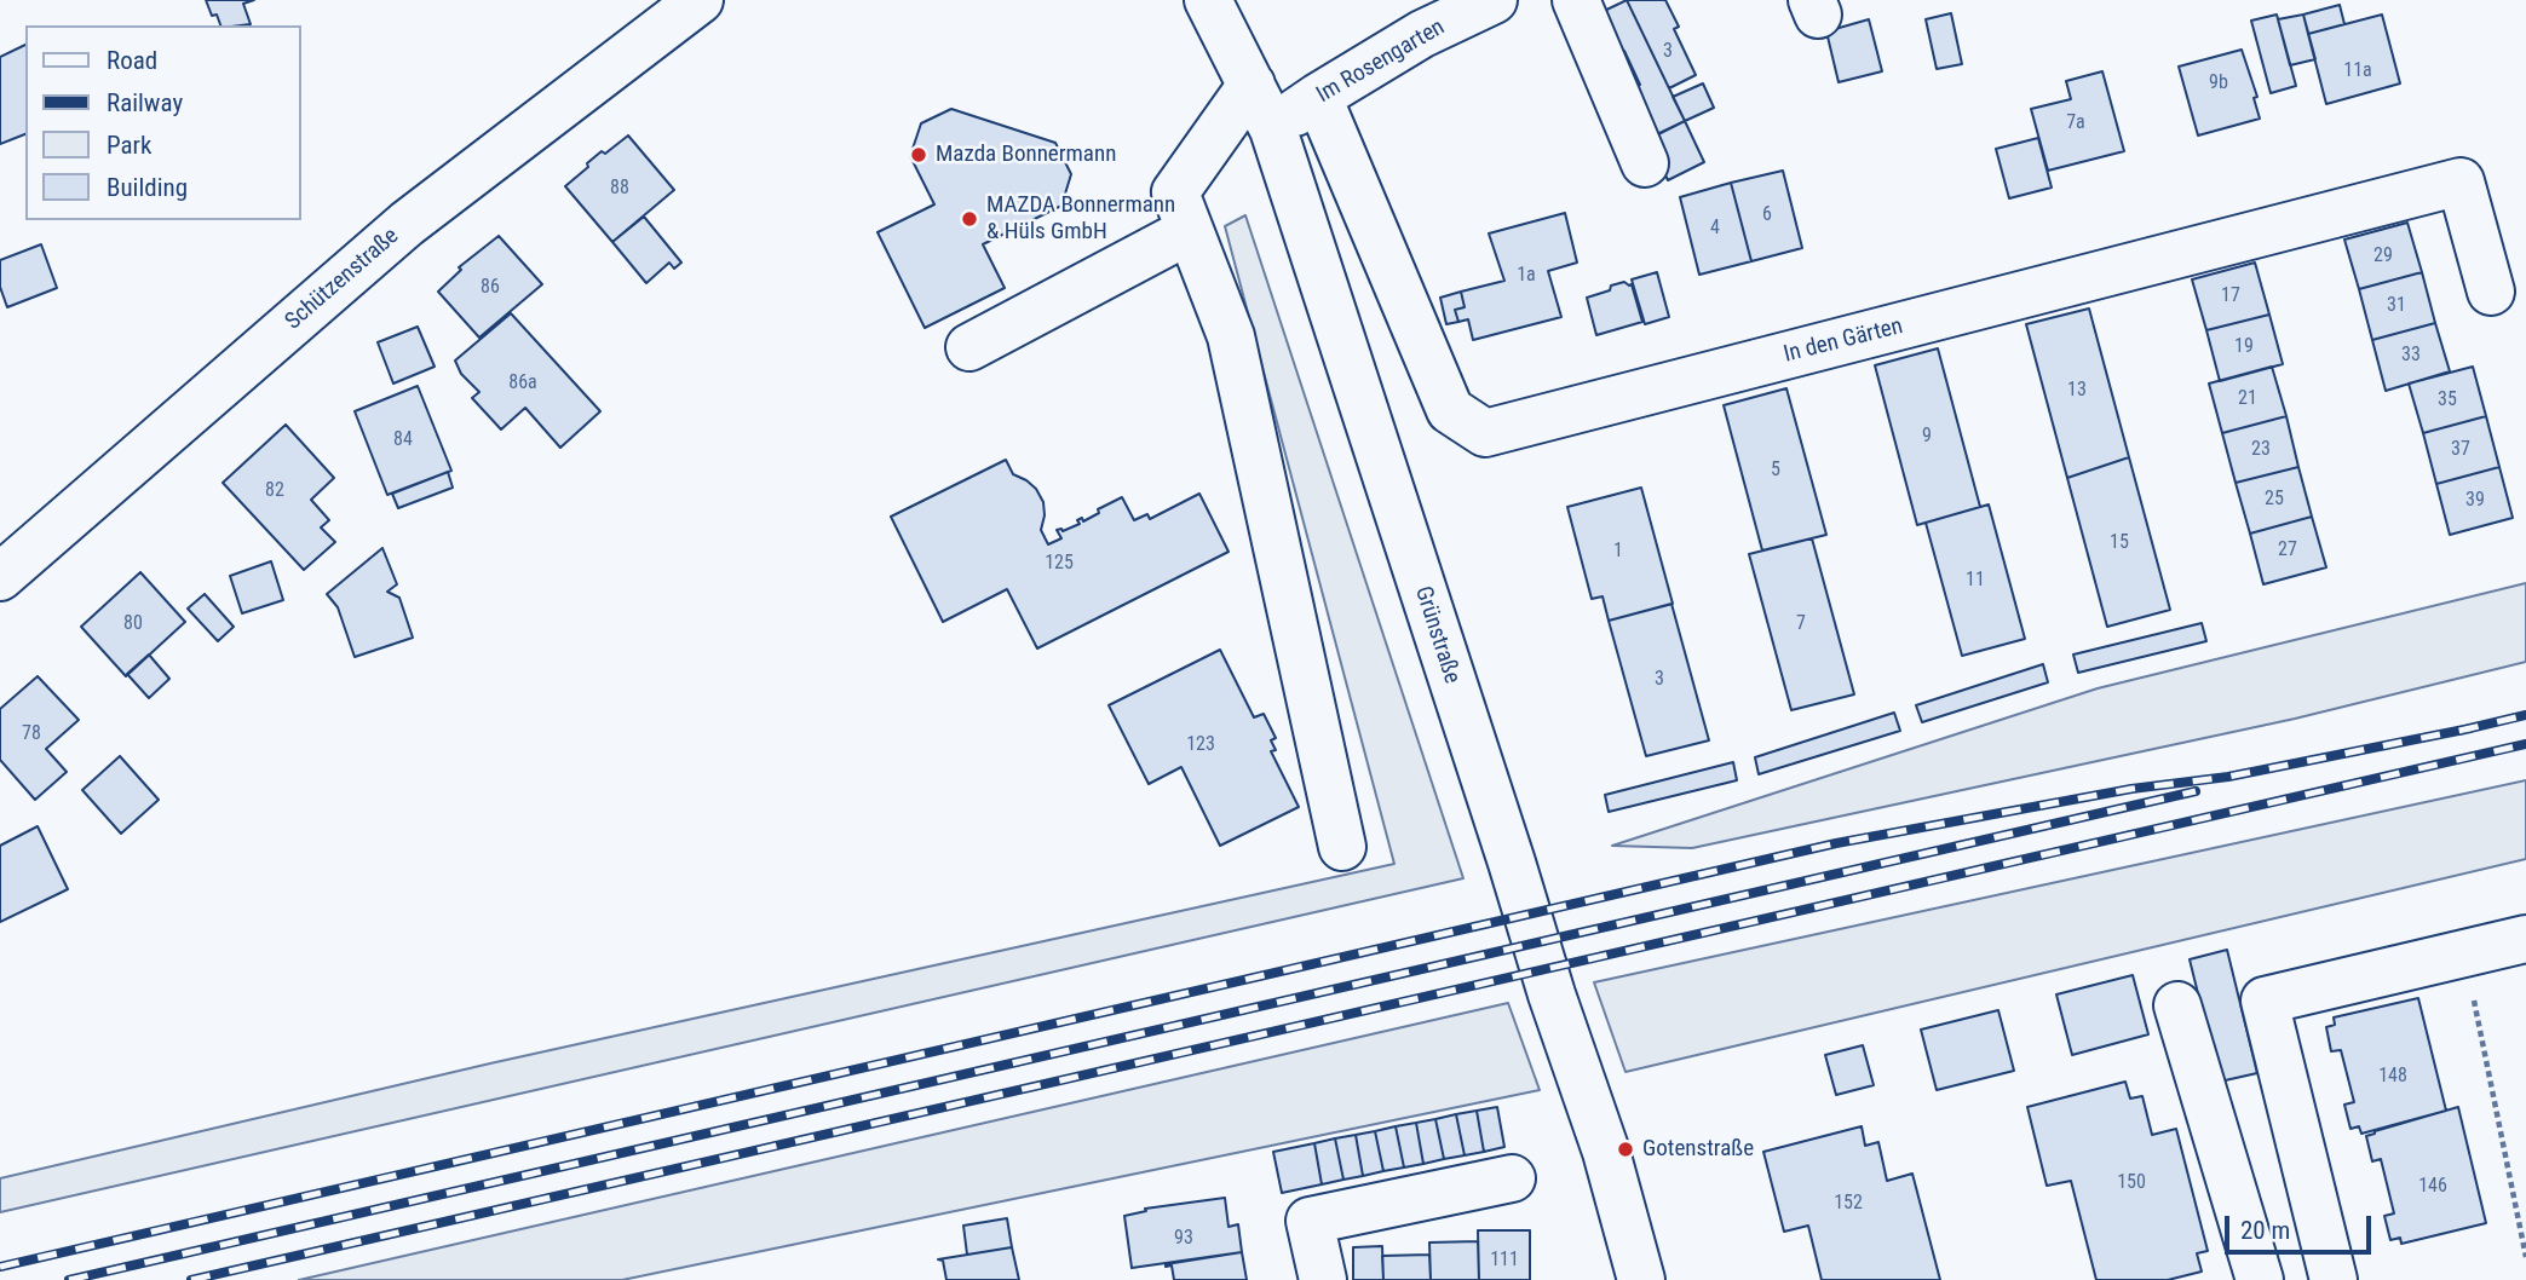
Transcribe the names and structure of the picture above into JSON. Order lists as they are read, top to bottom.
{
  "streets": {
    "street": [
      "Im Rosengarten",
      "Schützenstraße",
      "In den Gärten",
      "Grünstraße"
    ]
  },
  "crossings": [
    ["Im Rosengarten", "In den Gärten"],
    ["Im Rosengarten", "Grünstraße"]
  ],
  "places": ["Mazda Bonnermann", "MAZDA Bonnermann & Hüls GmbH", "Gotenstraße"],
  "house_numbers": [
    "3",
    "11a",
    "9b",
    "7a",
    "88",
    "6",
    "4",
    "29",
    "1a",
    "86",
    "17",
    "31",
    "19",
    "33",
    "86a",
    "13",
    "21",
    "35",
    "9",
    "84",
    "23",
    "37",
    "5",
    "82",
    "25",
    "39",
    "15",
    "27",
    "1",
    "125",
    "11",
    "80",
    "7",
    "3",
    "78",
    "123",
    "148",
    "150",
    "146",
    "152",
    "93",
    "111"
  ],
  "legend": [
    "Road",
    "Railway",
    "Park",
    "Building"
  ],
  "scale_bar": "20 m"
}
